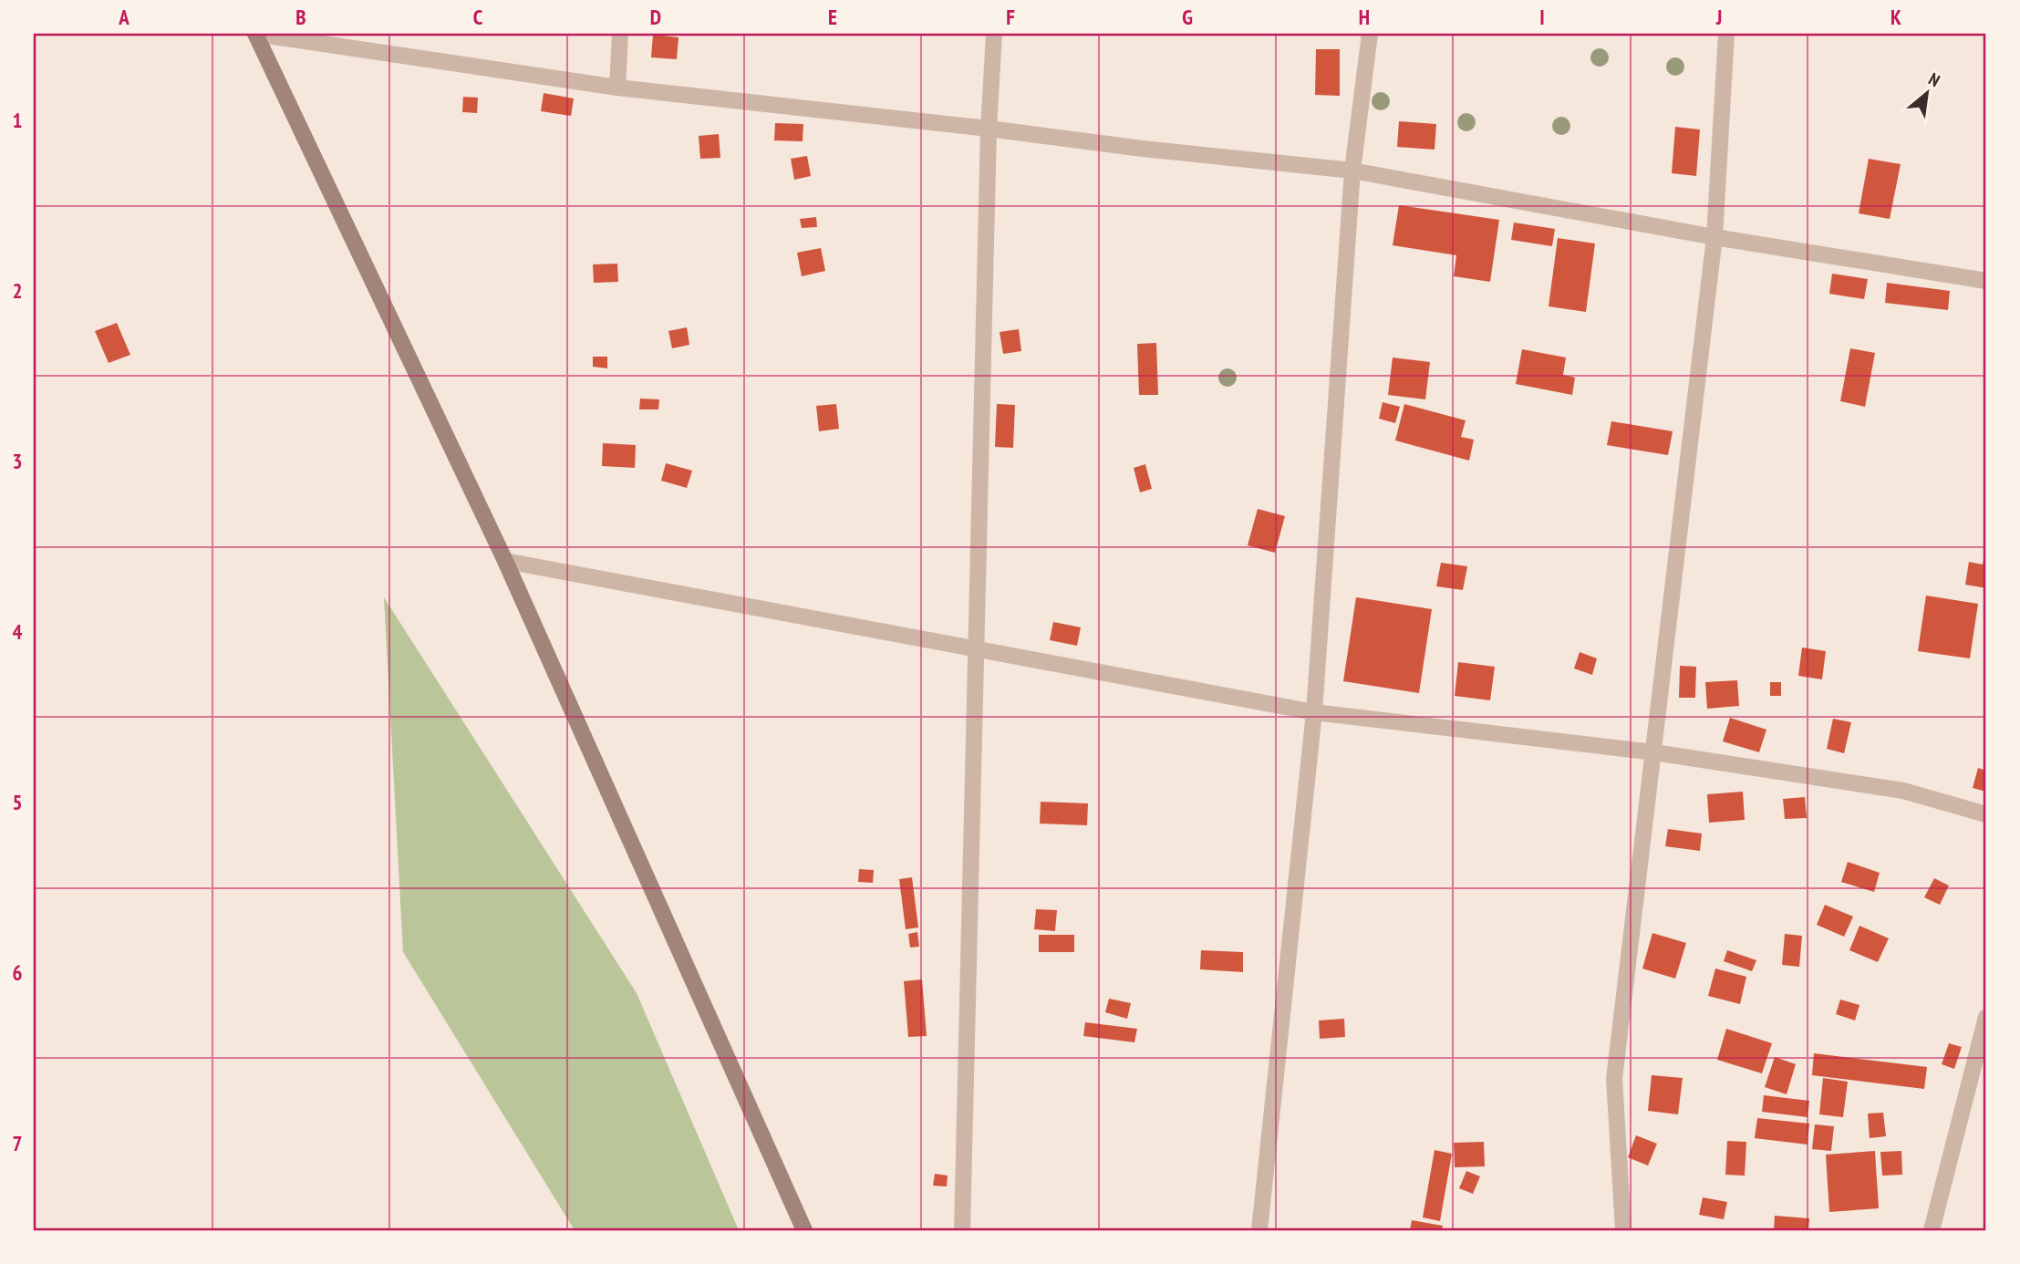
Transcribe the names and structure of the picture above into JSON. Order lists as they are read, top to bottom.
{
  "north": "top right",
  "grid": {
    "columns": [
      "A",
      "B",
      "C",
      "D",
      "E",
      "F",
      "G",
      "H",
      "I",
      "J",
      "K"
    ],
    "rows": [
      "1",
      "2",
      "3",
      "4",
      "5",
      "6",
      "7"
    ]
  }
}
